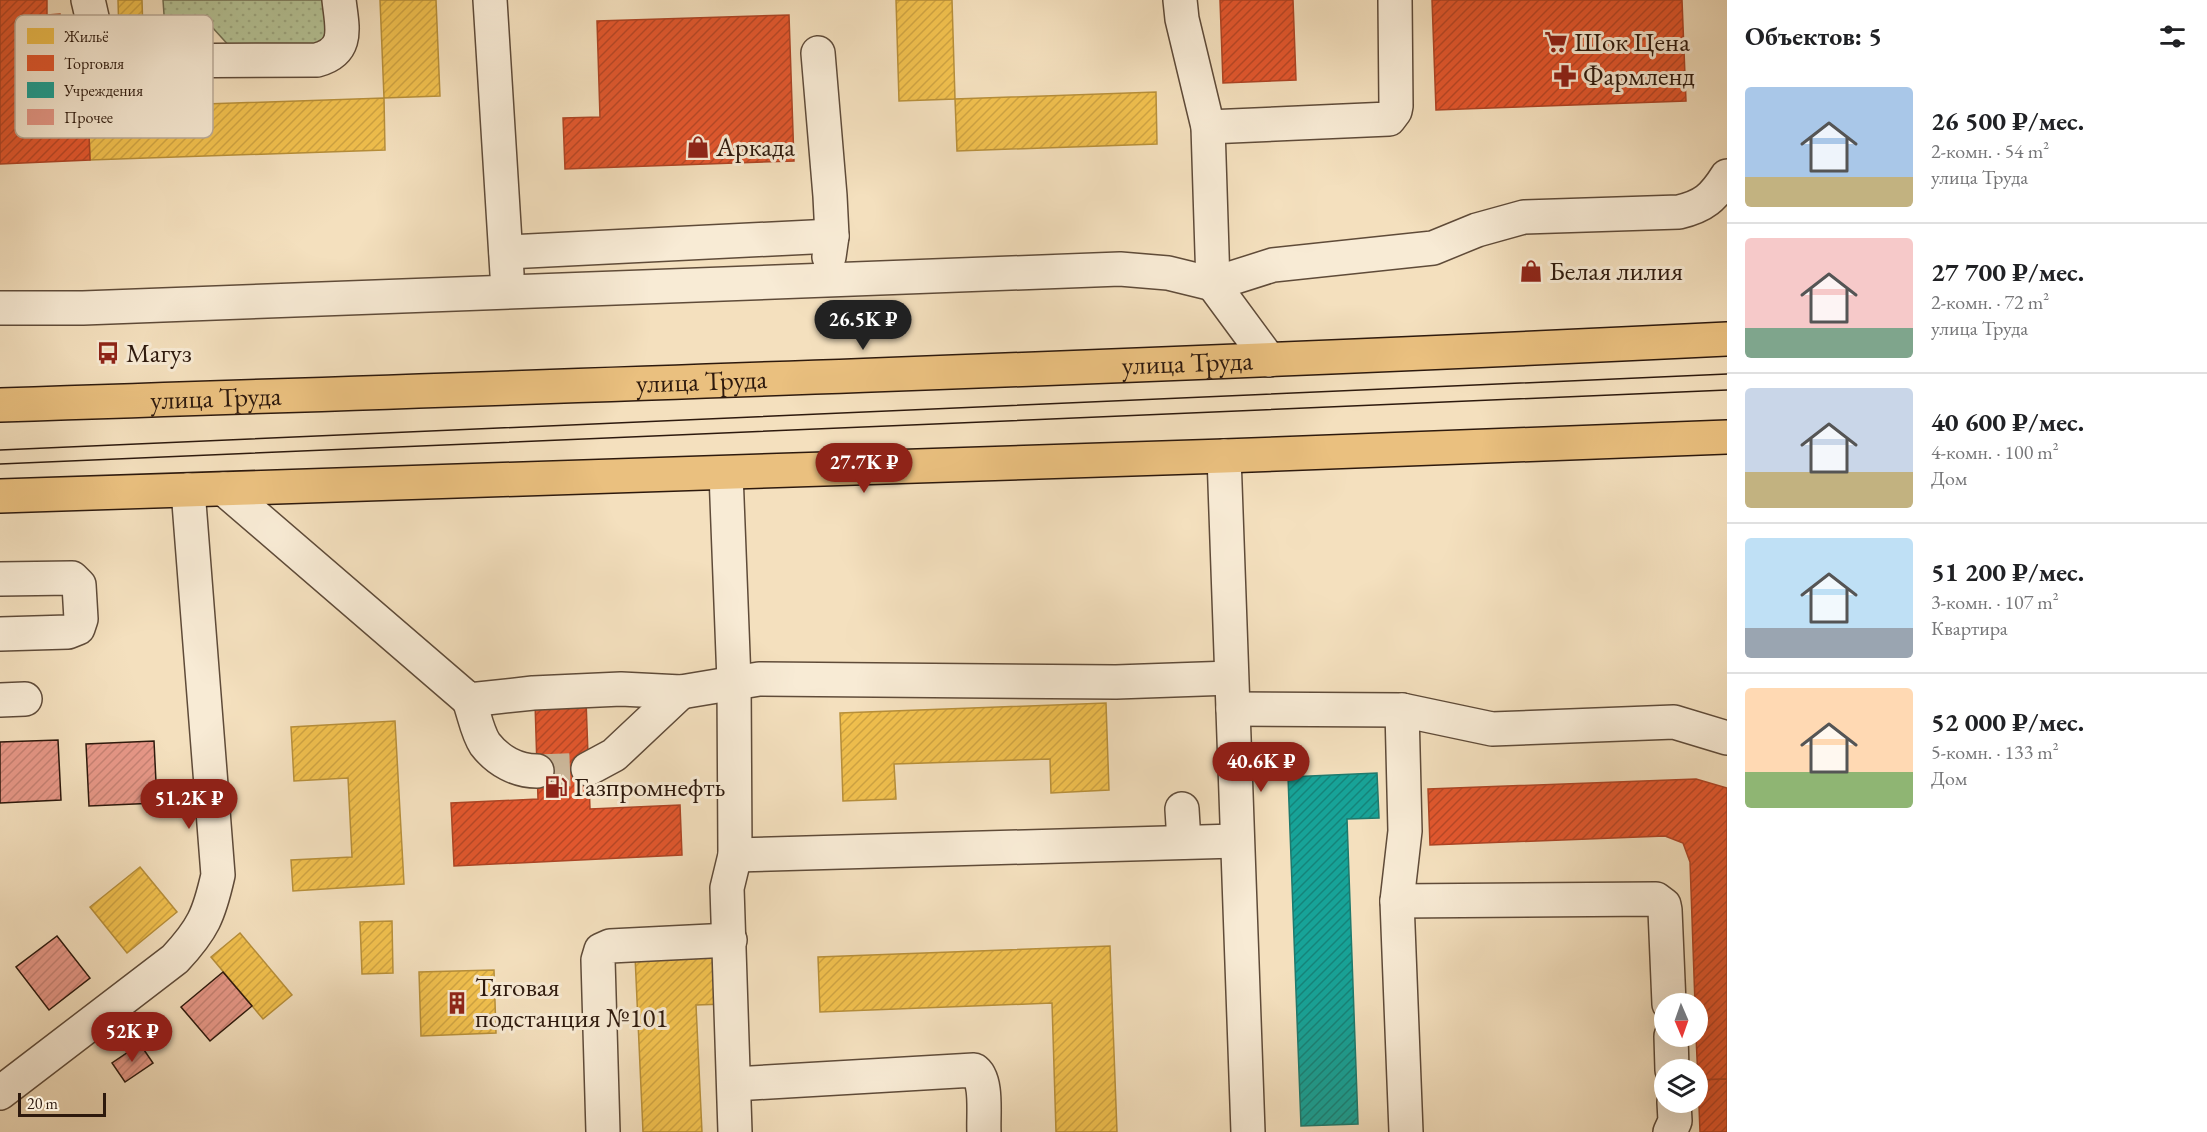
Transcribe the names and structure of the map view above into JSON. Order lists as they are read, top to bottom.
{
  "streets": {
    "main road": ["улица Труда"]
  },
  "places": {
    "supermarket": ["Шок Цена"],
    "pharmacy": ["Фармленд"],
    "shop": ["Аркада", "Белая лилия"],
    "bus stop": ["Магуз"],
    "fuel station": ["Газпромнефть"],
    "building": ["Тяговая подстанция №101"]
  },
  "legend": [
    "Жильё",
    "Торговля",
    "Учреждения",
    "Прочее"
  ],
  "scale_bar": "20 m",
  "north": "bottom",
  "page": {
    "heading": "Объектов: 5",
    "list": [
      {
        "name": "26 500 ₽/мес.",
        "note": "2-комн. · 54 m² · улица Труда"
      },
      {
        "name": "27 700 ₽/мес.",
        "note": "2-комн. · 72 m² · улица Труда"
      },
      {
        "name": "40 600 ₽/мес.",
        "note": "4-комн. · 100 m² · Дом"
      },
      {
        "name": "51 200 ₽/мес.",
        "note": "3-комн. · 107 m² · Квартира"
      },
      {
        "name": "52 000 ₽/мес.",
        "note": "5-комн. · 133 m² · Дом"
      }
    ],
    "price": [
      "26.5K ₽",
      "27.7K ₽",
      "40.6K ₽",
      "51.2K ₽",
      "52K ₽"
    ],
    "scale": "20 m"
  }
}
